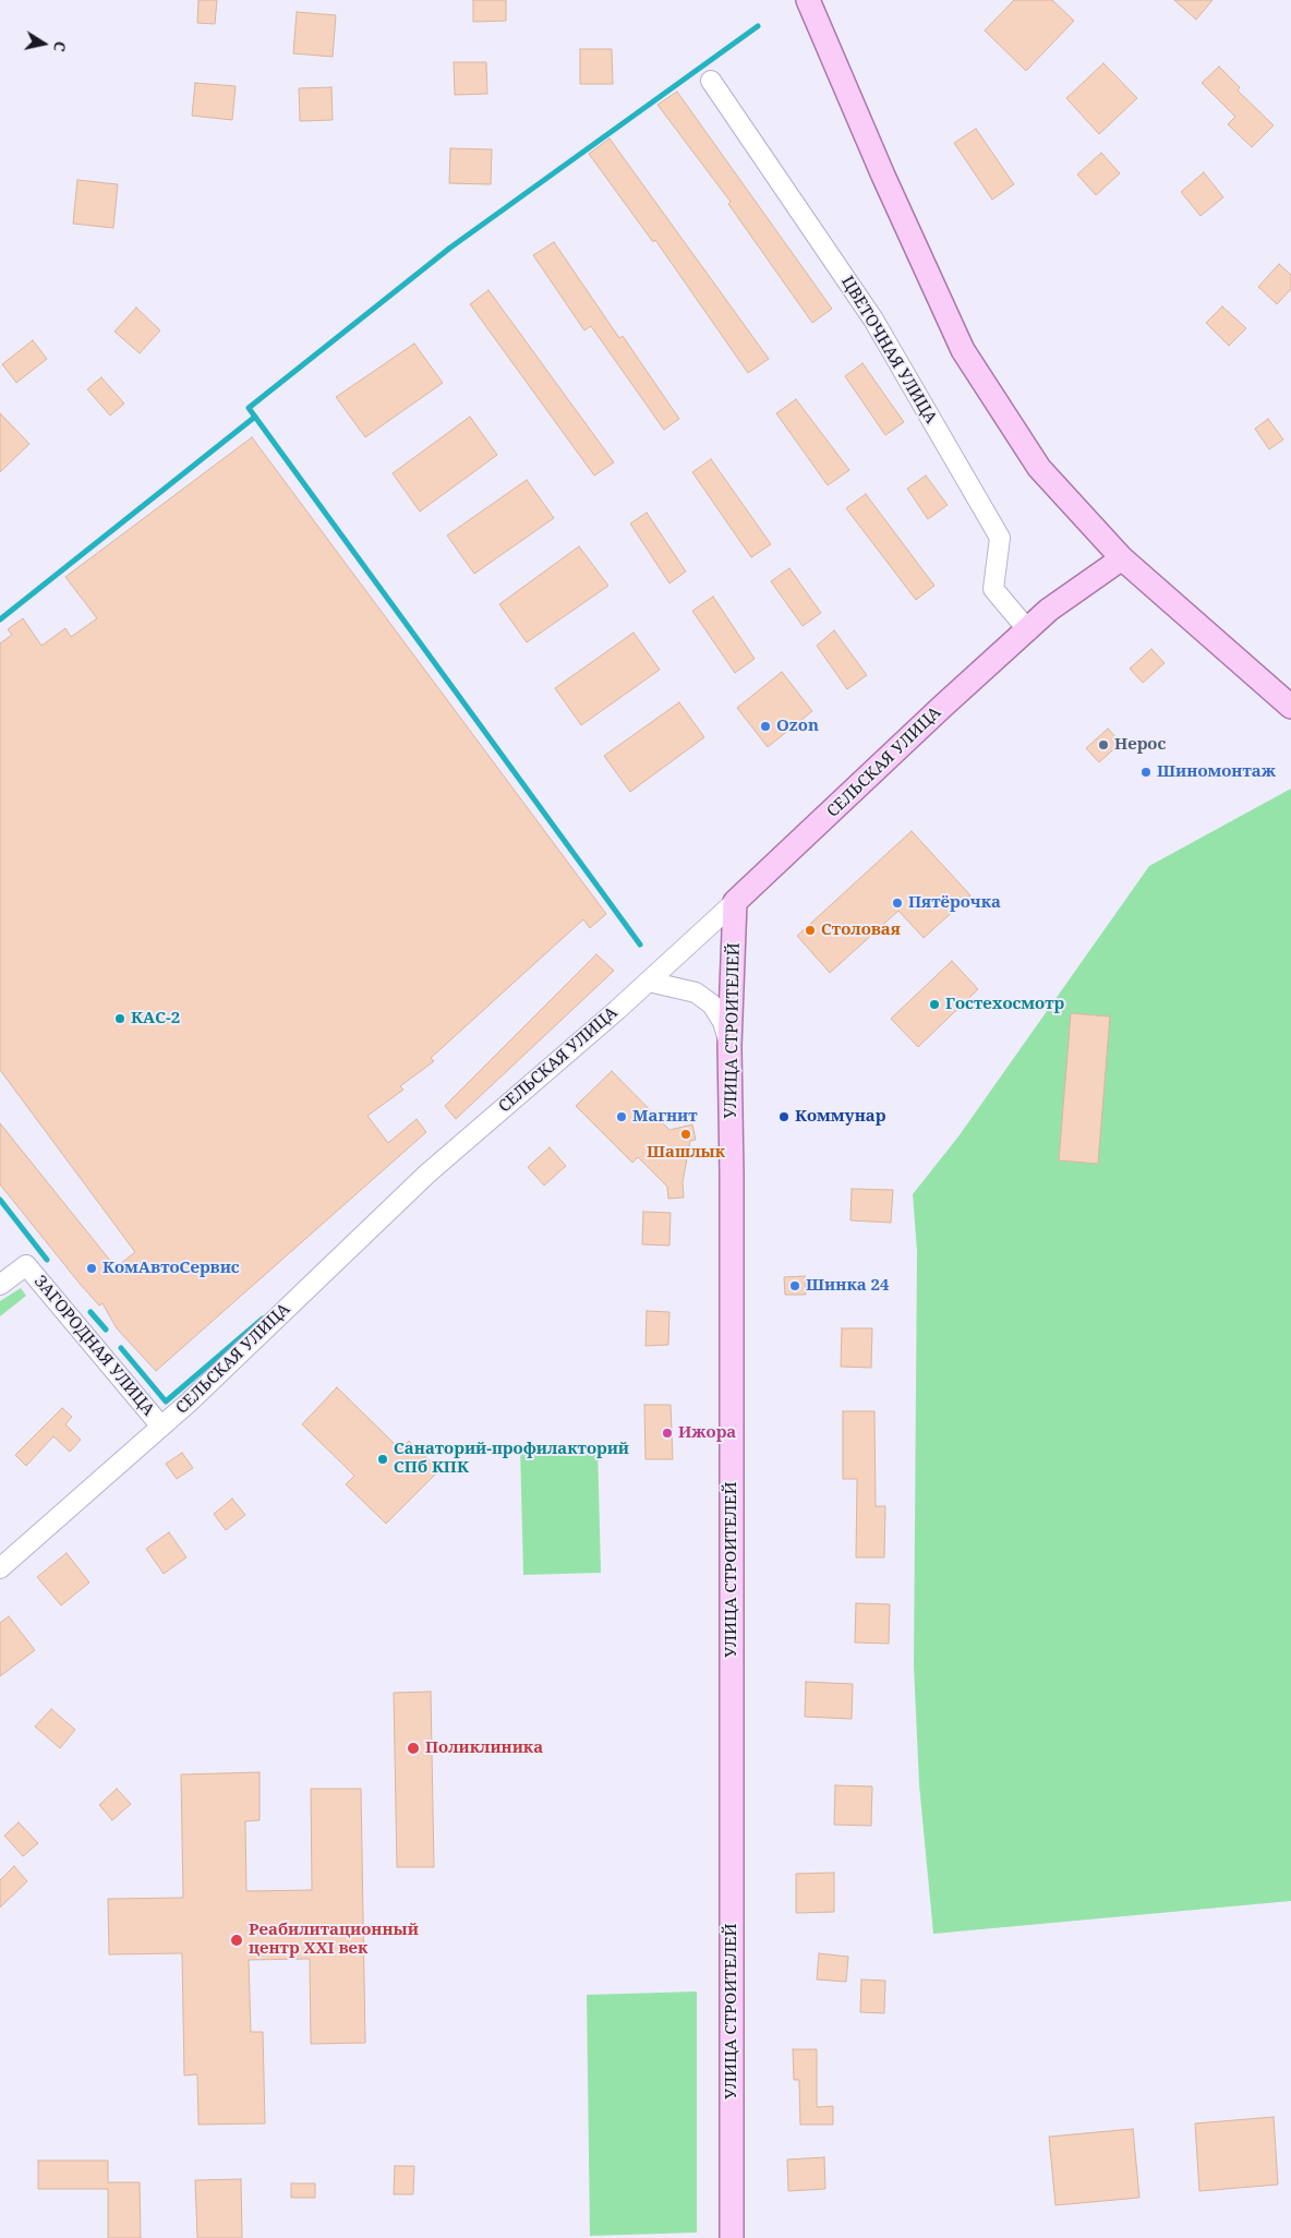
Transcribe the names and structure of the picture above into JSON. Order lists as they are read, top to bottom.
{
  "streets": {
    "main road": ["СЕЛЬСКАЯ УЛИЦА", "УЛИЦА СТРОИТЕЛЕЙ"],
    "street": ["ЦВЕТОЧНАЯ УЛИЦА", "ЗАГОРОДНАЯ УЛИЦА"]
  },
  "crossings": [
    ["ЦВЕТОЧНАЯ УЛИЦА", "СЕЛЬСКАЯ УЛИЦА"],
    ["СЕЛЬСКАЯ УЛИЦА", "УЛИЦА СТРОИТЕЛЕЙ"],
    ["СЕЛЬСКАЯ УЛИЦА", "ЗАГОРОДНАЯ УЛИЦА"]
  ],
  "places": [
    "Ozon",
    "Нерос",
    "Шиномонтаж",
    "Пятёрочка",
    "Столовая",
    "Гостехосмотр",
    "КАС-2",
    "Магнит",
    "Коммунар",
    "Шашлык",
    "КомАвтоСервис",
    "Шинка 24",
    "Ижора",
    "Санаторий-профилакторий СПб КПК",
    "Поликлиника",
    "Реабилитационный центр ХХI век"
  ],
  "north": "right"
}
